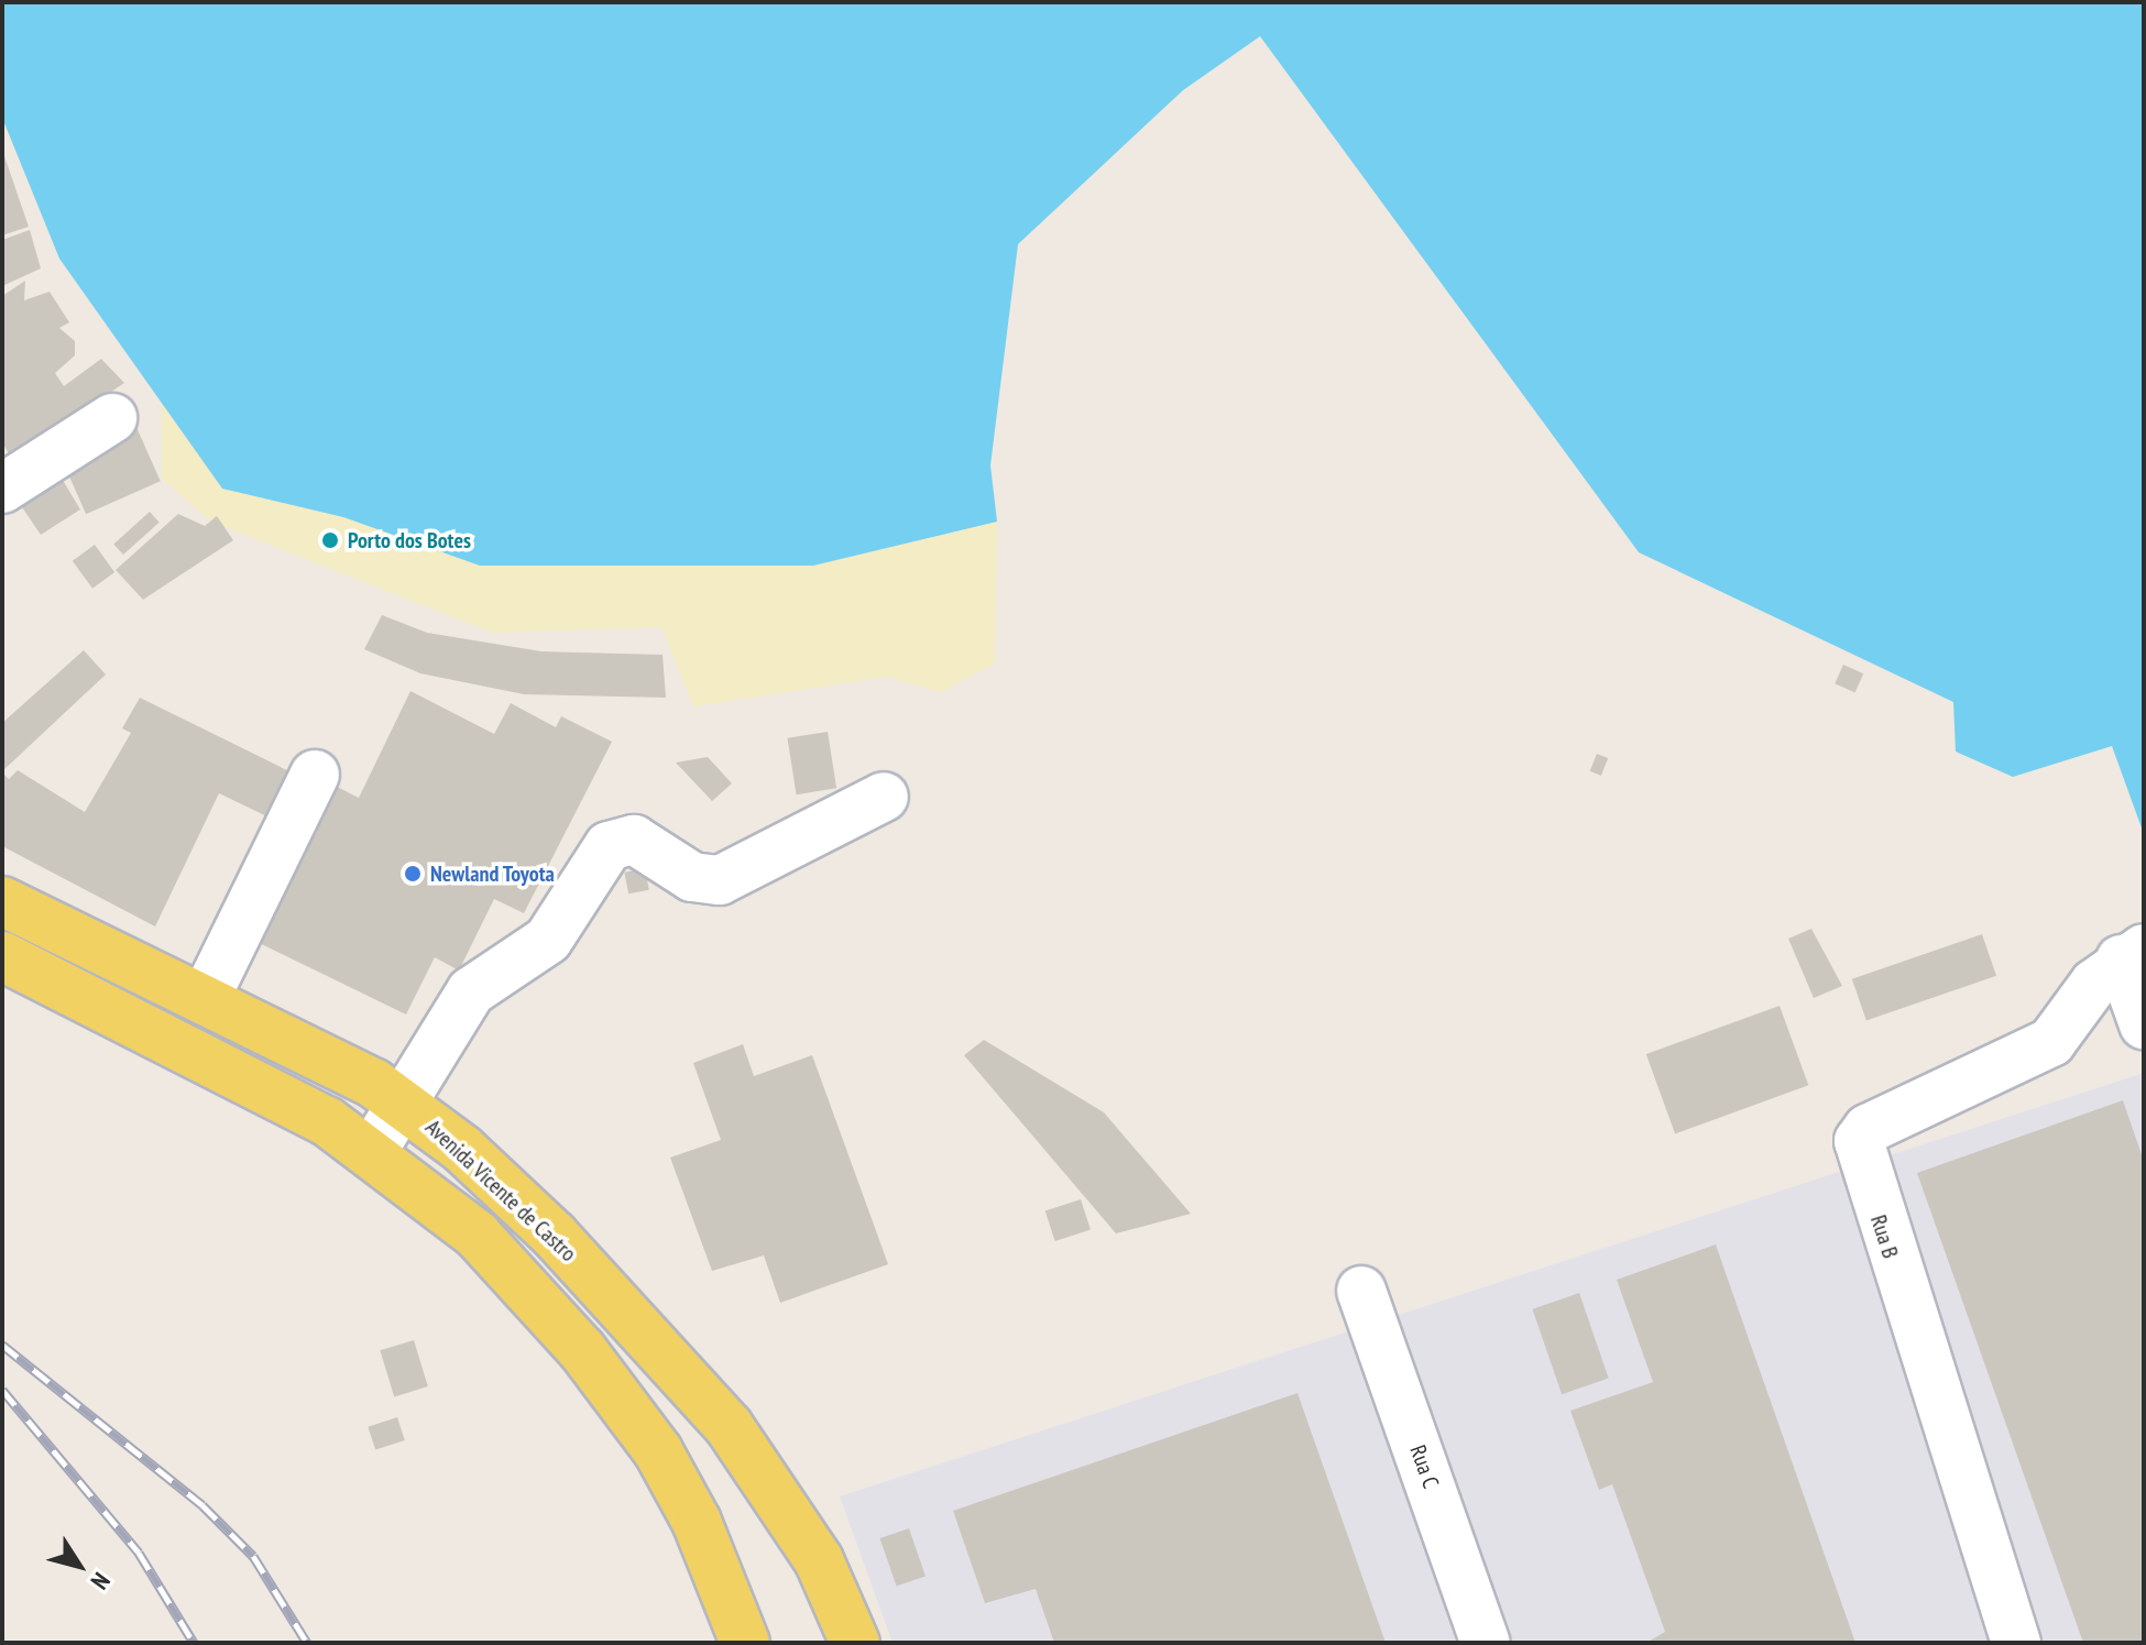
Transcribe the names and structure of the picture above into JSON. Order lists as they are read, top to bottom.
{
  "streets": {
    "main road": ["Avenida Vicente de Castro"],
    "street": ["Rua B", "Rua C"]
  },
  "places": ["Porto dos Botes", "Newland Toyota"],
  "north": "bottom right"
}
